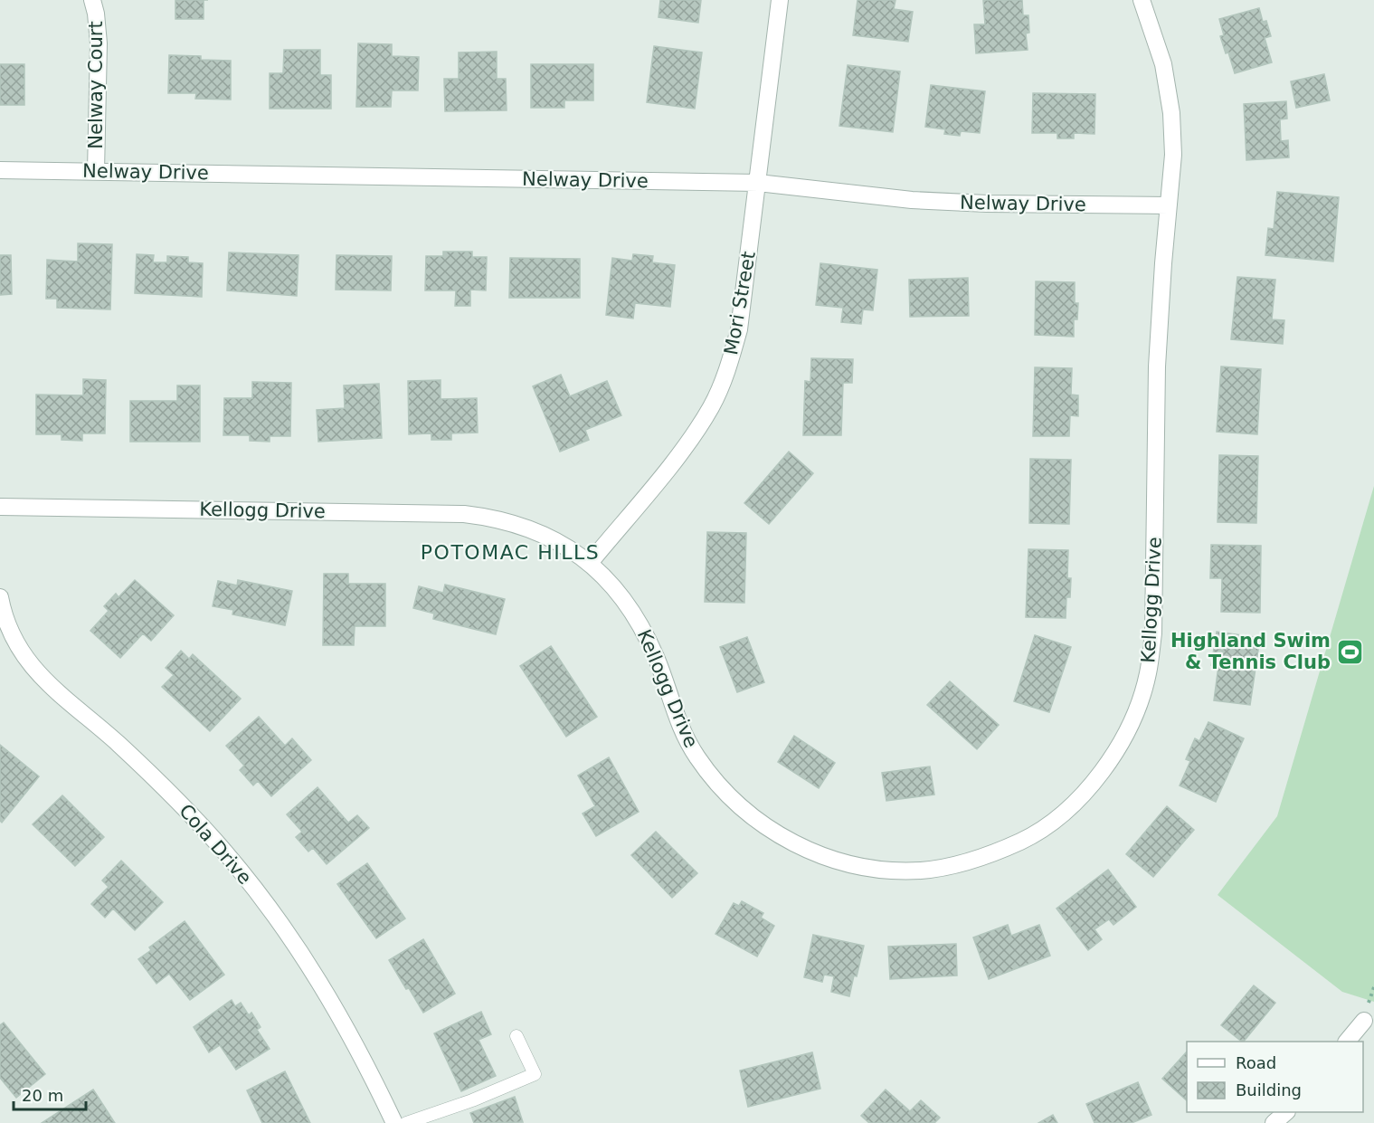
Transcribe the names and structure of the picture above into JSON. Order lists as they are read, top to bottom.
{
  "streets": {
    "street": [
      "Nelway Court",
      "Nelway Drive",
      "Mori Street",
      "Kellogg Drive",
      "Cola Drive"
    ]
  },
  "crossings": [
    ["Nelway Court", "Nelway Drive"],
    ["Nelway Drive", "Mori Street"],
    ["Nelway Drive", "Kellogg Drive"],
    ["Mori Street", "Kellogg Drive"]
  ],
  "districts": ["POTOMAC HILLS"],
  "places": {
    "sports": ["Highland Swim & Tennis Club"]
  },
  "legend": ["Road", "Building"],
  "scale_bar": "20 m"
}
